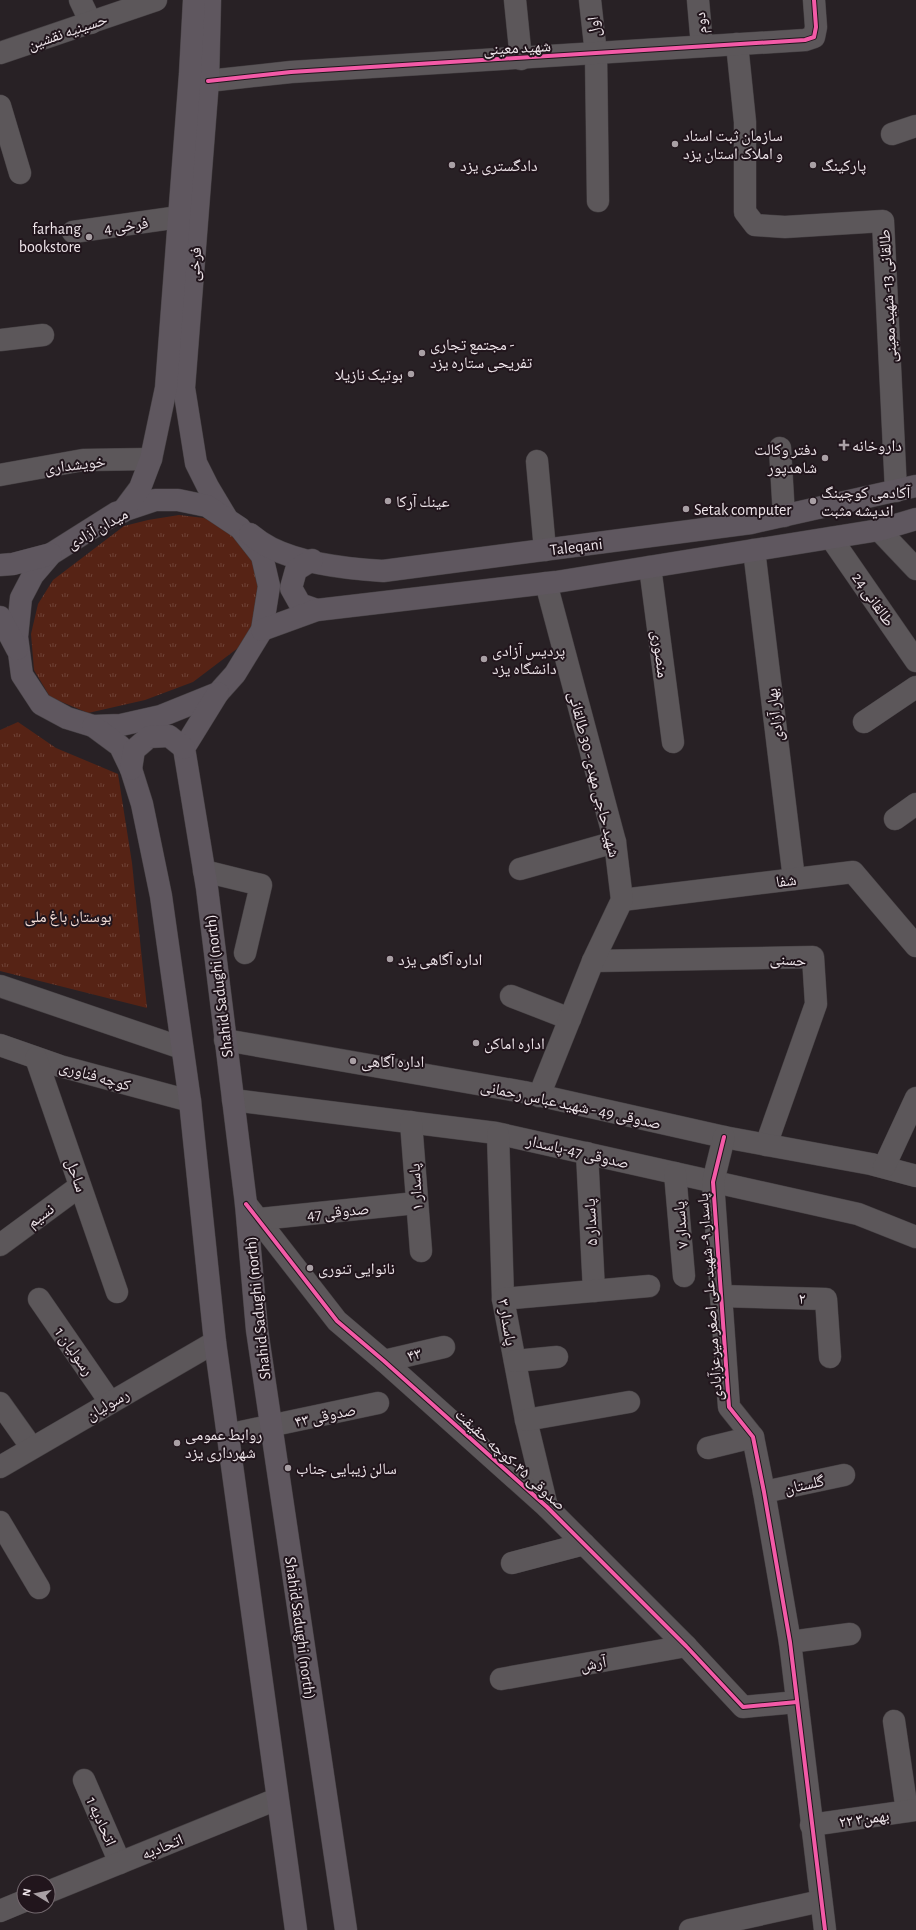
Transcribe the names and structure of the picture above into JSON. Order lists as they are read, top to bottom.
{
  "streets": {
    "main road": [
      "فرخی",
      "میدان آزادی",
      "Taleqani",
      "Shahid Sadughi (north)"
    ],
    "street": [
      "دوم",
      "اول",
      "حسینیه نقشین",
      "شهید معینی",
      "فرخی 4",
      "طالقانی 13- شهید معینی",
      "خویشداری",
      "طالقانی 24",
      "منصوری",
      "بهار آزادی",
      "شهید حاجی مهدی- 30 طالقانی",
      "شفا",
      "حسنی",
      "کوچه فناوری",
      "صدوقی 49 - شهید عباس رحمانی",
      "صدوقی 47-پاسدار",
      "ساحل",
      "پاسدار ۱",
      "صدوقی 47",
      "نسیم",
      "پاسدار ۵",
      "پاسدار ۷",
      "پاسدار ۹- شهید علی اصغر میرعزآبادی",
      "۲",
      "پاسدار ۳",
      "رسولیان 1",
      "۴۳",
      "رسولیان",
      "صدوقی ۴۳",
      "صدوقی ۴۵-کوچه حقیقت",
      "گلستان",
      "آرش",
      "۲۲ بهمن۳",
      "اتحادیه 1",
      "اتحادیه"
    ]
  },
  "crossings": [
    ["دوم", "شهید معینی"],
    ["اول", "شهید معینی"],
    ["شهید معینی", "فرخی"],
    ["شهید معینی", "طالقانی 13- شهید معینی"],
    ["فرخی 4", "فرخی"],
    ["فرخی", "خویشداری"],
    ["فرخی", "میدان آزادی"],
    ["فرخی", "Taleqani"],
    ["طالقانی 13- شهید معینی", "Taleqani"],
    ["میدان آزادی", "Taleqani"],
    ["Taleqani", "طالقانی 24"],
    ["Taleqani", "منصوری"],
    ["Taleqani", "بهار آزادی"],
    ["Taleqani", "شهید حاجی مهدی- 30 طالقانی"],
    ["بهار آزادی", "شفا"],
    ["شهید حاجی مهدی- 30 طالقانی", "شفا"],
    ["حسنی", "صدوقی 49 - شهید عباس رحمانی"],
    ["Shahid Sadughi (north)", "صدوقی 49 - شهید عباس رحمانی"],
    ["Shahid Sadughi (north)", "صدوقی 47-پاسدار"],
    ["Shahid Sadughi (north)", "صدوقی 47"],
    ["Shahid Sadughi (north)", "صدوقی ۴۳"],
    ["Shahid Sadughi (north)", "صدوقی ۴۵-کوچه حقیقت"],
    ["کوچه فناوری", "ساحل"],
    ["صدوقی 49 - شهید عباس رحمانی", "پاسدار ۹- شهید علی اصغر میرعزآبادی"],
    ["صدوقی 47-پاسدار", "پاسدار ۱"],
    ["صدوقی 47-پاسدار", "پاسدار ۵"],
    ["صدوقی 47-پاسدار", "پاسدار ۷"],
    ["صدوقی 47-پاسدار", "پاسدار ۹- شهید علی اصغر میرعزآبادی"],
    ["صدوقی 47-پاسدار", "پاسدار ۳"],
    ["ساحل", "نسیم"],
    ["پاسدار ۱", "صدوقی 47"],
    ["صدوقی 47", "صدوقی ۴۵-کوچه حقیقت"],
    ["پاسدار ۹- شهید علی اصغر میرعزآبادی", "۲"],
    ["پاسدار ۹- شهید علی اصغر میرعزآبادی", "صدوقی ۴۵-کوچه حقیقت"],
    ["پاسدار ۹- شهید علی اصغر میرعزآبادی", "گلستان"],
    ["پاسدار ۹- شهید علی اصغر میرعزآبادی", "۲۲ بهمن۳"],
    ["پاسدار ۳", "صدوقی ۴۵-کوچه حقیقت"],
    ["رسولیان 1", "رسولیان"],
    ["۴۳", "صدوقی ۴۵-کوچه حقیقت"],
    ["صدوقی ۴۵-کوچه حقیقت", "آرش"],
    ["اتحادیه 1", "اتحادیه"]
  ],
  "parks": ["بوستان باغ ملی"],
  "places": {
    "other": [
      "سازمان ثبت اسناد و املاک استان یزد",
      "دادگستری یزد",
      "پارکینگ",
      "farhang bookstore",
      "مجتمع تجاری - تفریحی ستاره یزد",
      "بوتیک نازیلا",
      "دفتر وکالت شاهدپور",
      "عينك آركا",
      "آکادمی کوچینگ اندیشه مثبت",
      "Setak computer",
      "پردیس آزادی دانشگاه یزد",
      "اداره آگاهی یزد",
      "اداره اماکن",
      "اداره آگاهی",
      "نانوایی تنوری",
      "روابط عمومی شهرداری یزد",
      "سالن زیبایی جناب"
    ],
    "health": ["داروخانه"]
  },
  "north": "left"
}
